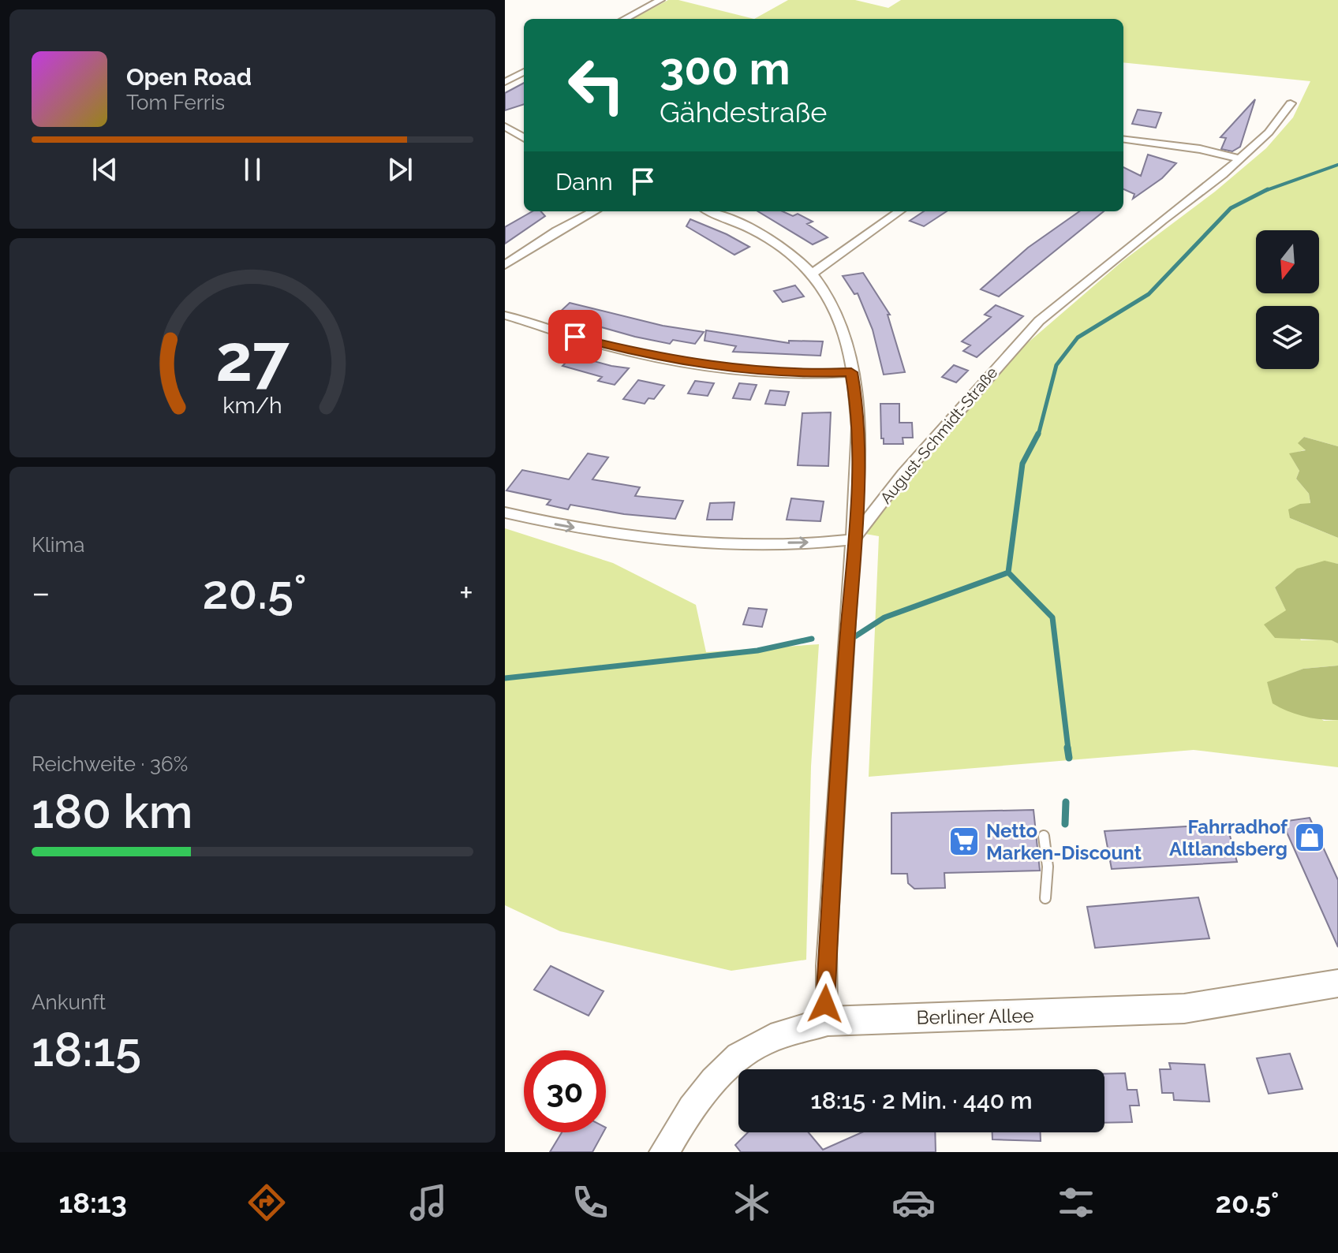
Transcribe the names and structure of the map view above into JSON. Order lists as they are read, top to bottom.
{
  "streets": {
    "street": ["August-Schmidt-Straße", "Berliner Allee"]
  },
  "places": {
    "shop": ["Fahrradhof Altlandsberg"],
    "supermarket": ["Netto Marken-Discount"]
  },
  "north": "bottom",
  "page": {
    "turn": ["300 m", "Gähdestraße"],
    "song": ["Open Road", "Tom Ferris"],
    "then": "Dann",
    "tile": [
      "Klima",
      ["Reichweite · 36%", "180 km"],
      ["Ankunft", "18:15"]
    ],
    "heat": ["−", "20.5°", "+"],
    "limit": "30",
    "trip": "18:15 · 2 Min. · 440 m",
    "tabs": ["18:13", "20.5°"],
    "gauge": ["27", "km/h"]
  }
}
